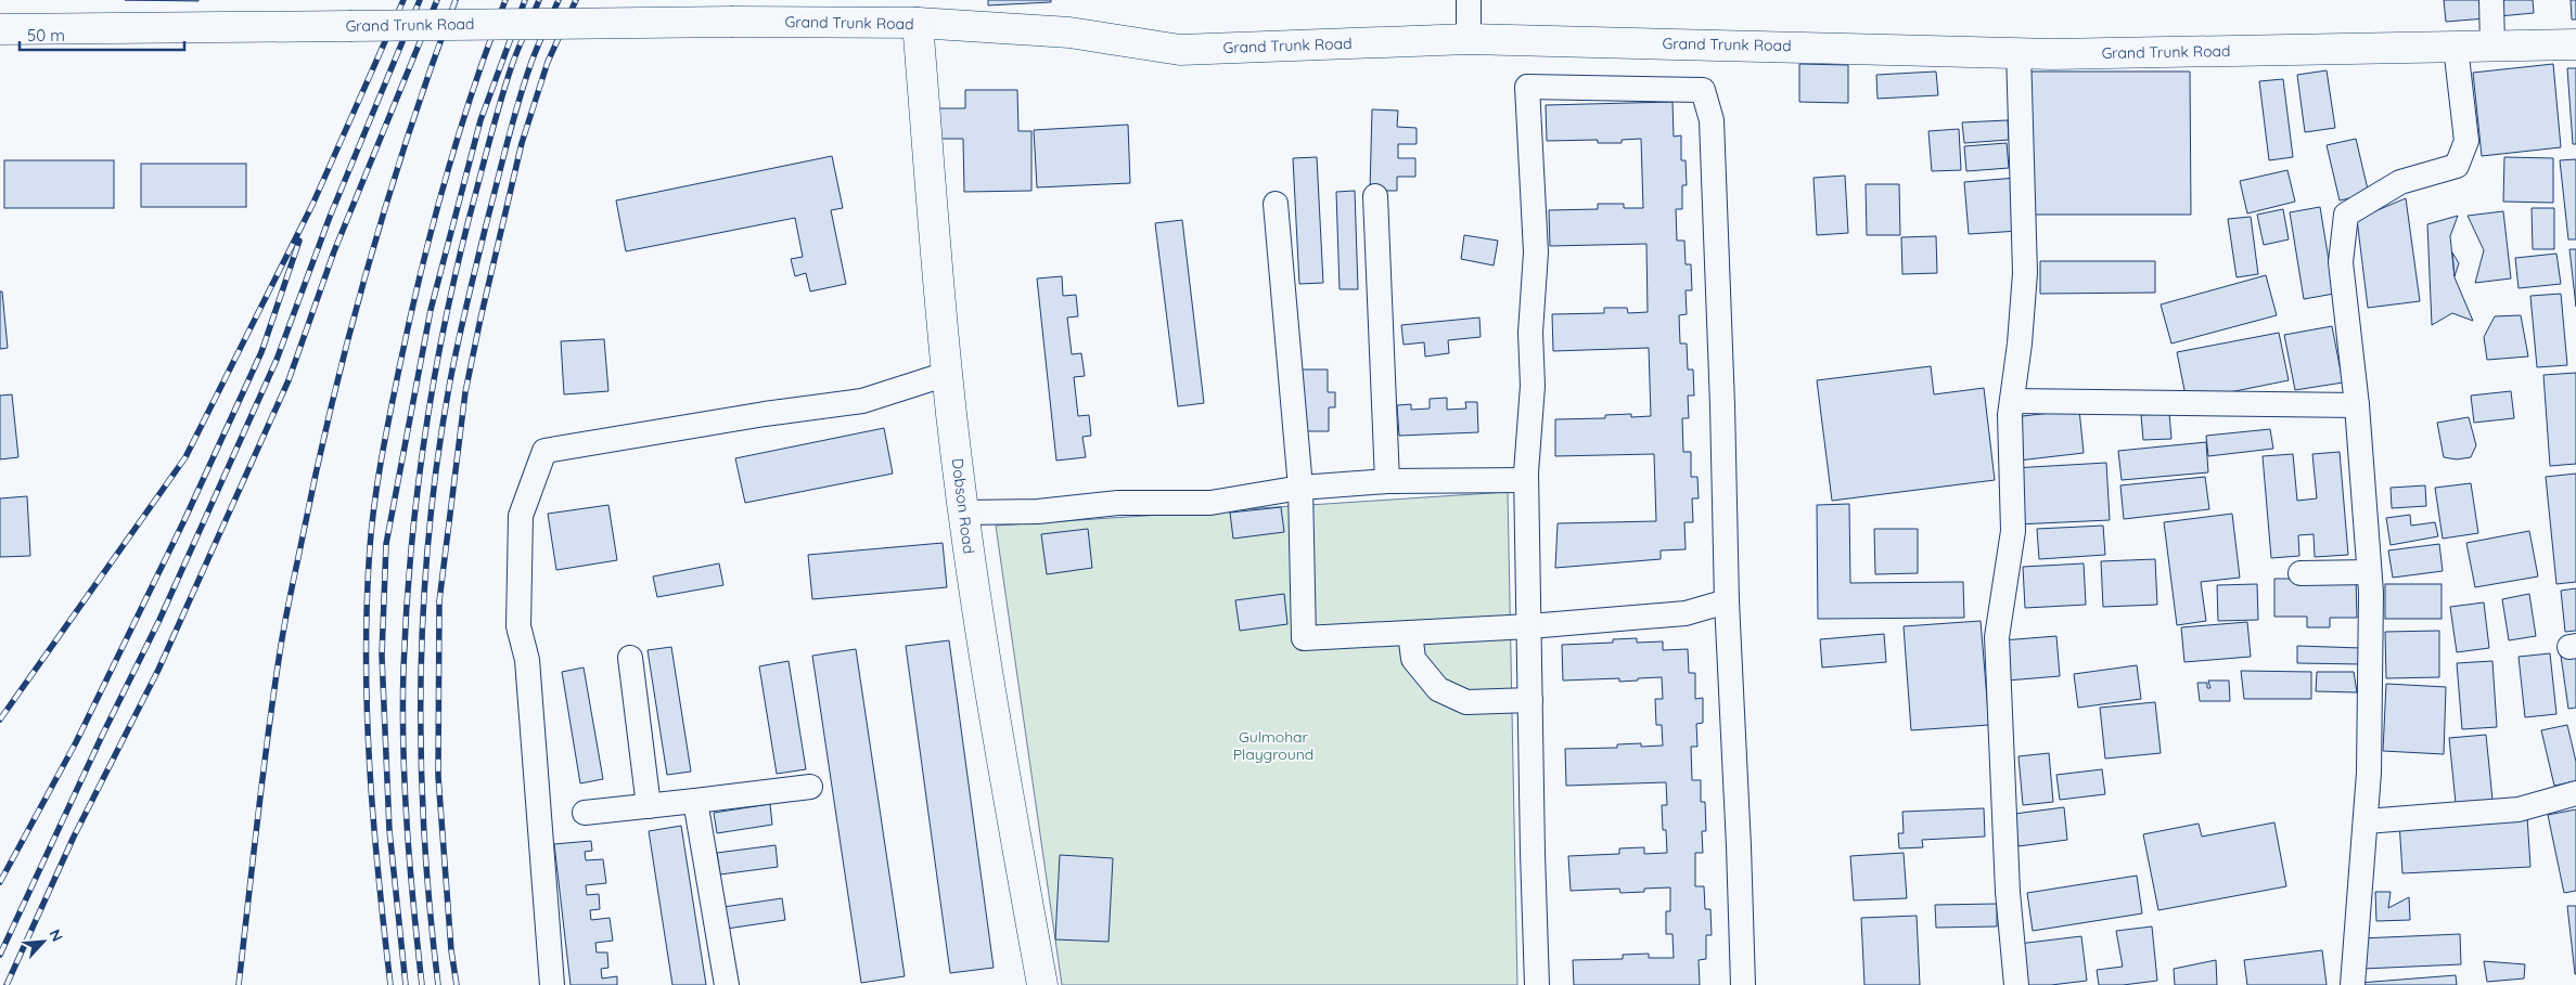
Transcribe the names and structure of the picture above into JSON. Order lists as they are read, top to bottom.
{
  "streets": {
    "main road": ["Grand Trunk Road", "Dobson Road"]
  },
  "crossings": [
    ["Grand Trunk Road", "Dobson Road"]
  ],
  "parks": ["Gulmohar Playground"],
  "scale_bar": "50 m",
  "north": "top right"
}
